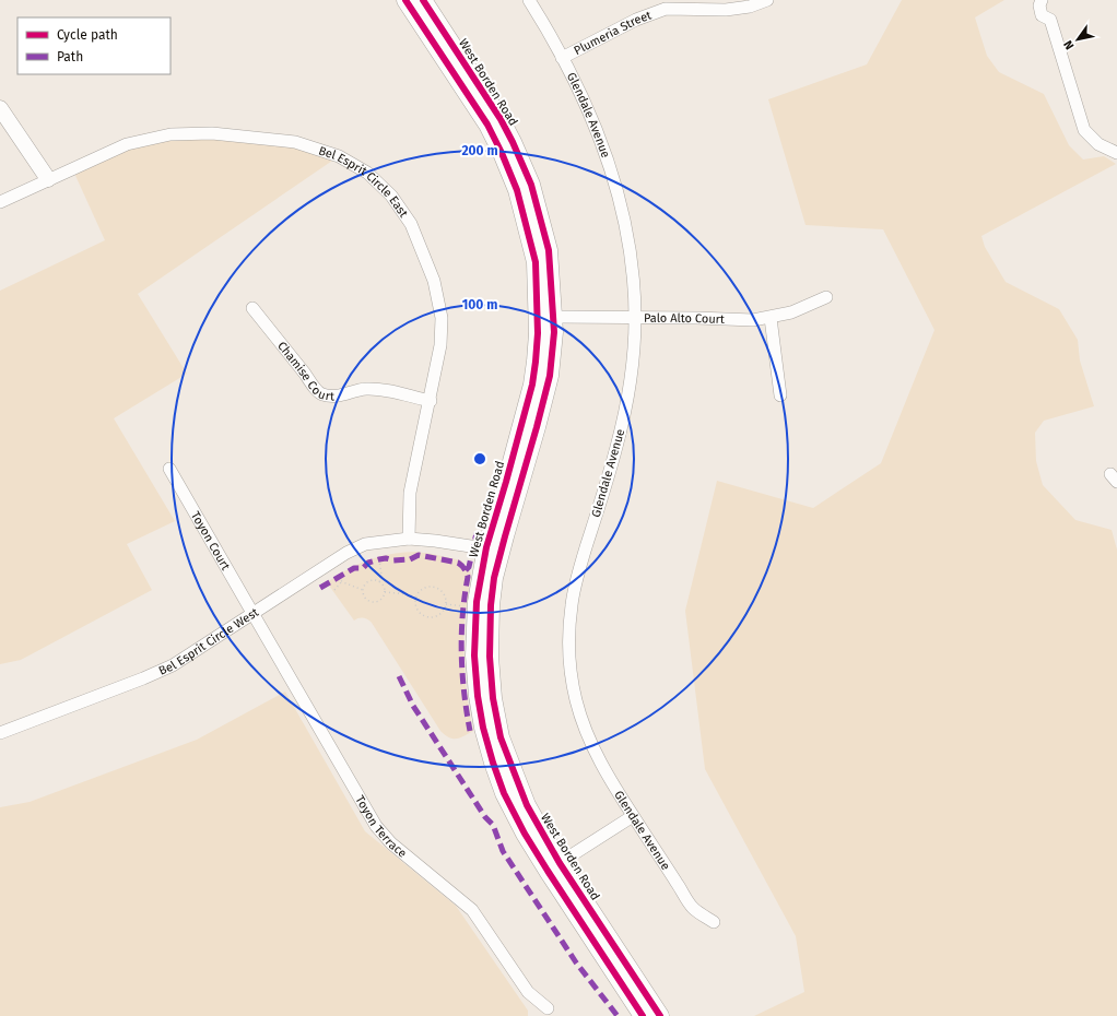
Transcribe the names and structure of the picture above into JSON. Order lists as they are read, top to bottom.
{
  "streets": {
    "main road": ["West Borden Road"],
    "street": [
      "Plumeria Street",
      "Glendale Avenue",
      "Bel Esprit Circle East",
      "Palo Alto Court",
      "Chamise Court",
      "Toyon Court",
      "Bel Esprit Circle West",
      "Toyon Terrace"
    ]
  },
  "crossings": [
    ["Plumeria Street", "Glendale Avenue"],
    ["West Borden Road", "Palo Alto Court"],
    ["West Borden Road", "Bel Esprit Circle West"],
    ["Glendale Avenue", "Palo Alto Court"],
    ["Bel Esprit Circle East", "Chamise Court"],
    ["Bel Esprit Circle East", "Bel Esprit Circle West"],
    ["Toyon Court", "Bel Esprit Circle West"],
    ["Toyon Court", "Toyon Terrace"],
    ["Bel Esprit Circle West", "Toyon Terrace"]
  ],
  "legend": ["Cycle path", "Path"],
  "north": "bottom left",
  "rings": ["200 m", "100 m"]
}
